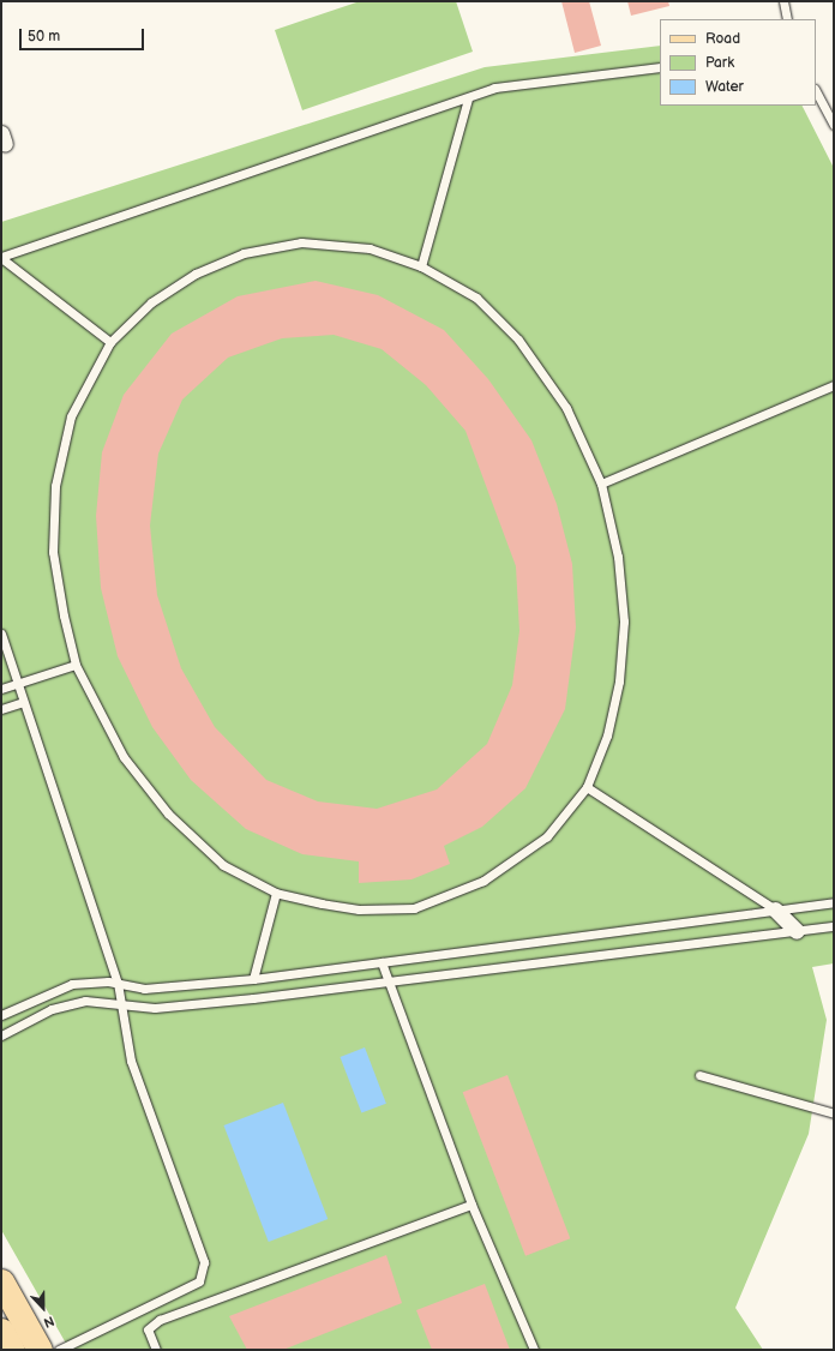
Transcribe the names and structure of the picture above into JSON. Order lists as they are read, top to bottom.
{
  "legend": ["Road", "Park", "Water"],
  "scale_bar": "50 m",
  "north": "bottom"
}
